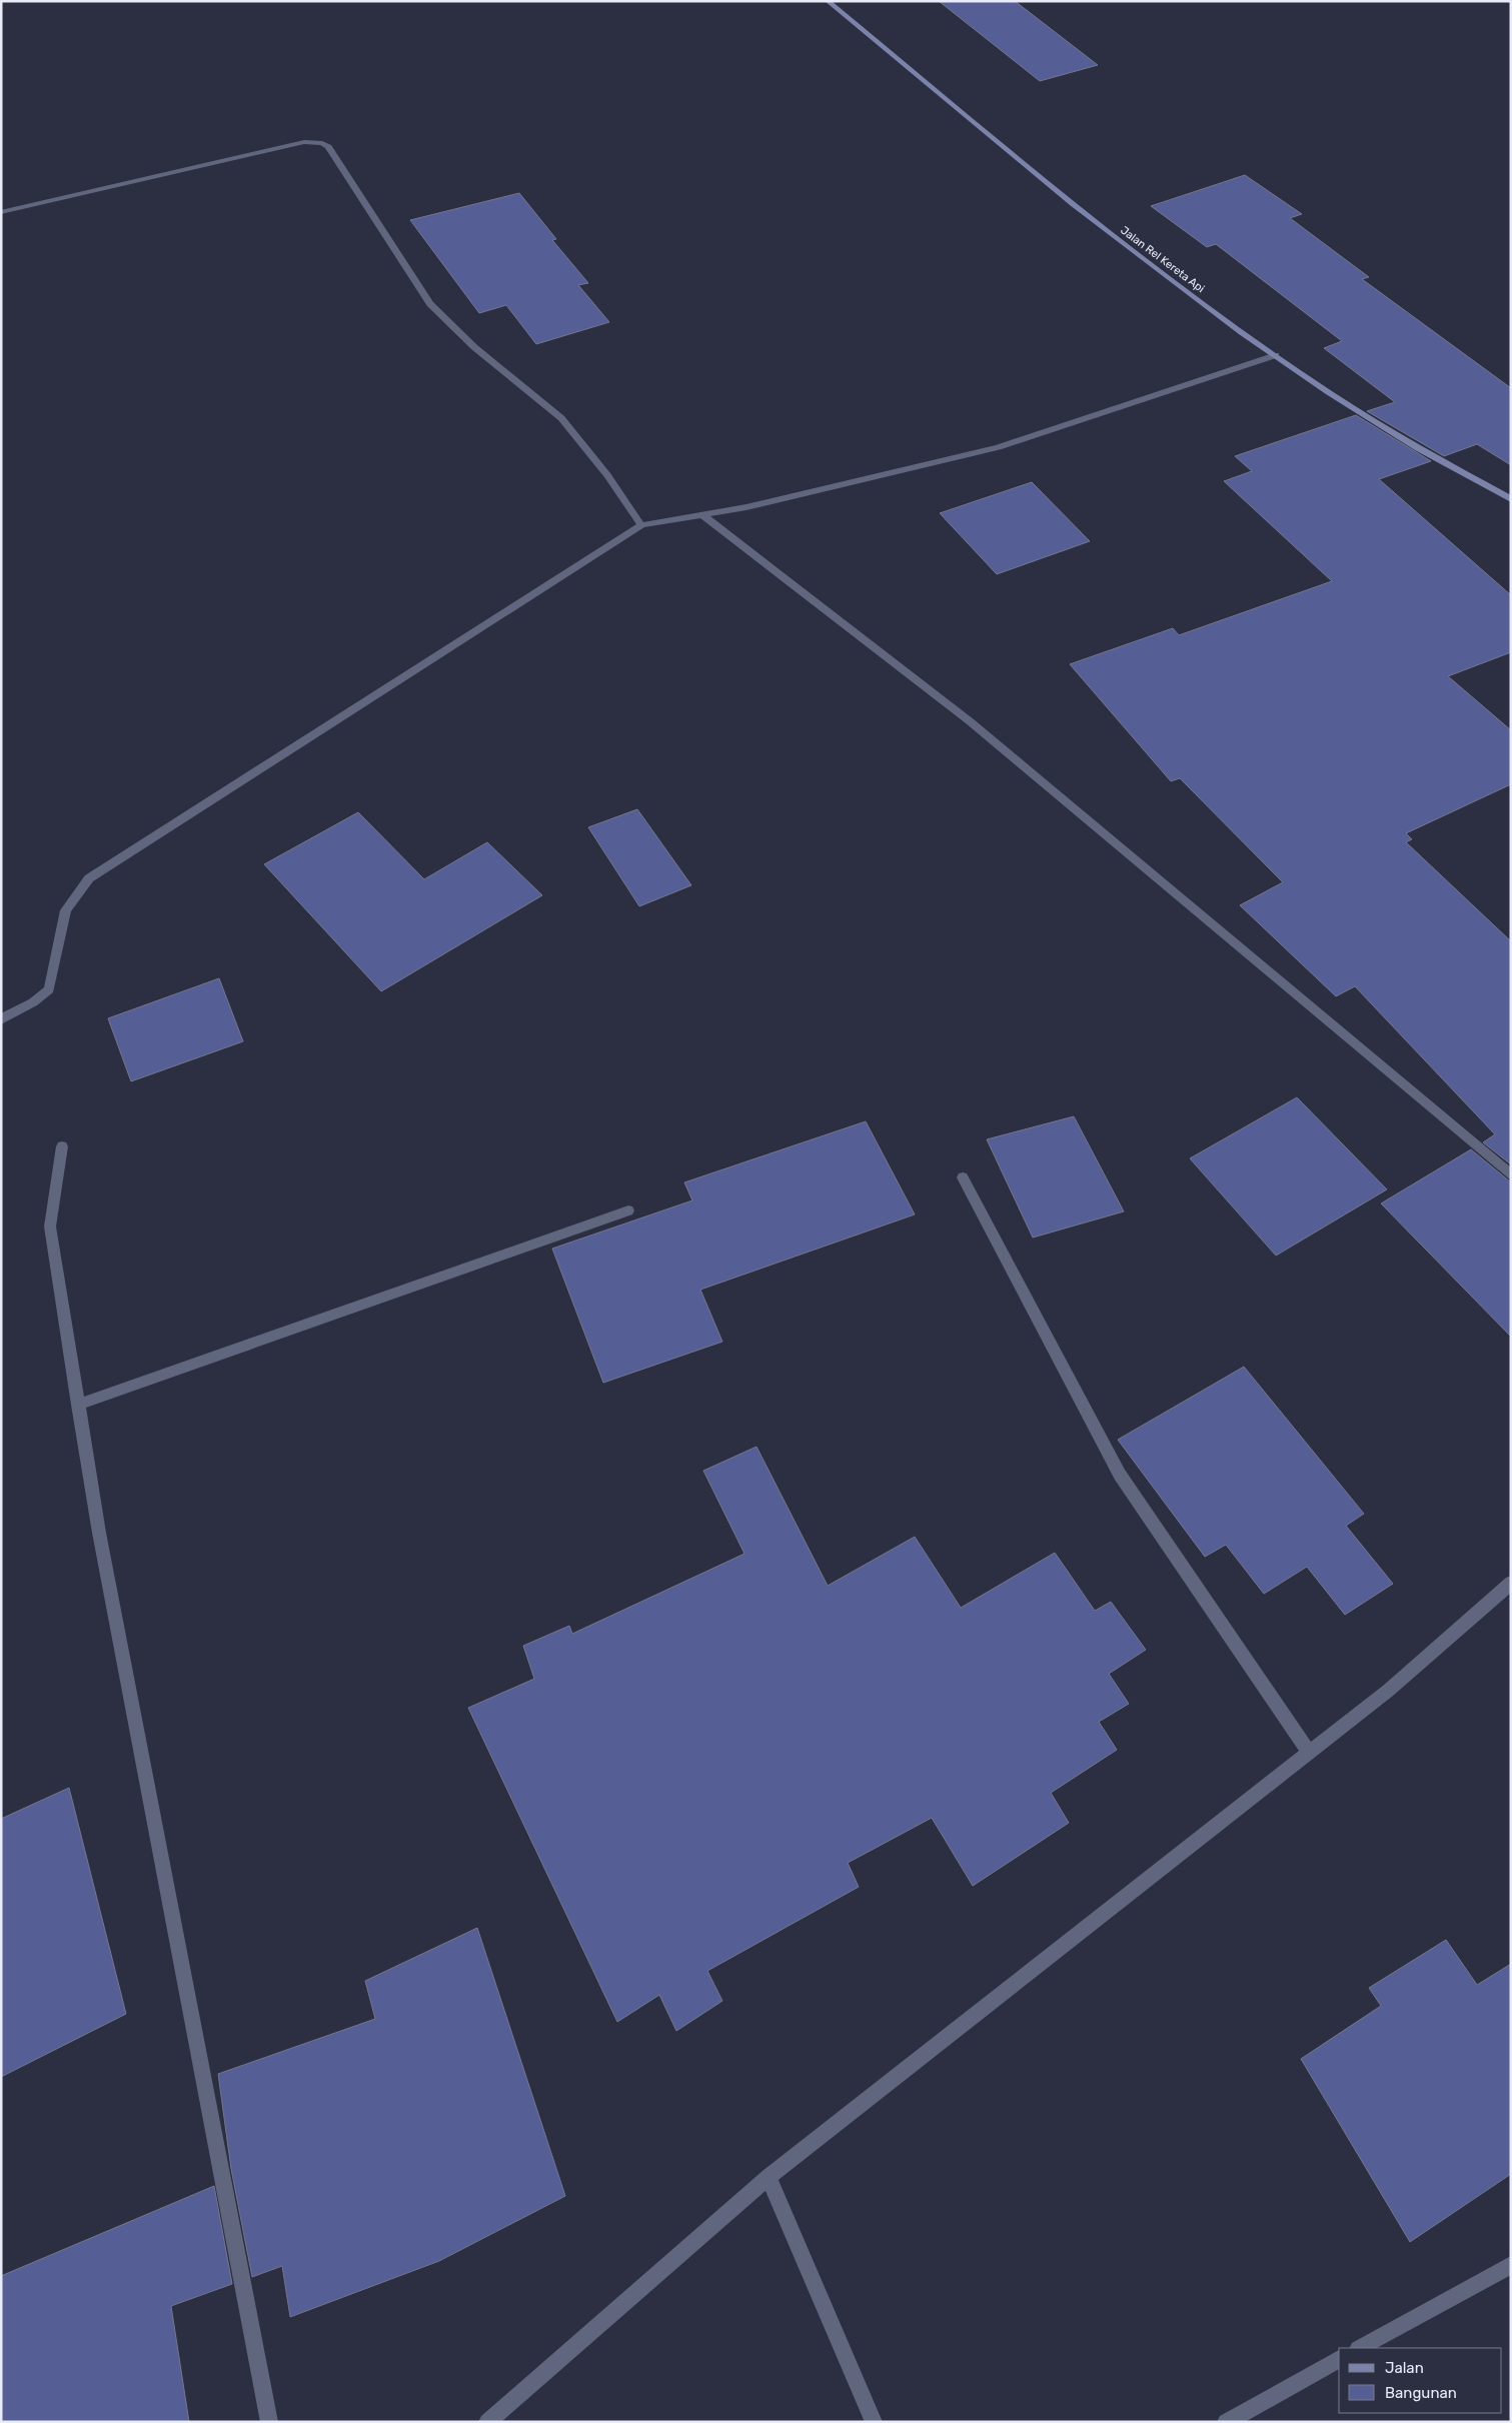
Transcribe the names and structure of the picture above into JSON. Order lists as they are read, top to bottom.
{
  "streets": {
    "main road": ["Jalan Rel Kereta Api"]
  },
  "legend": ["Jalan", "Bangunan"]
}
